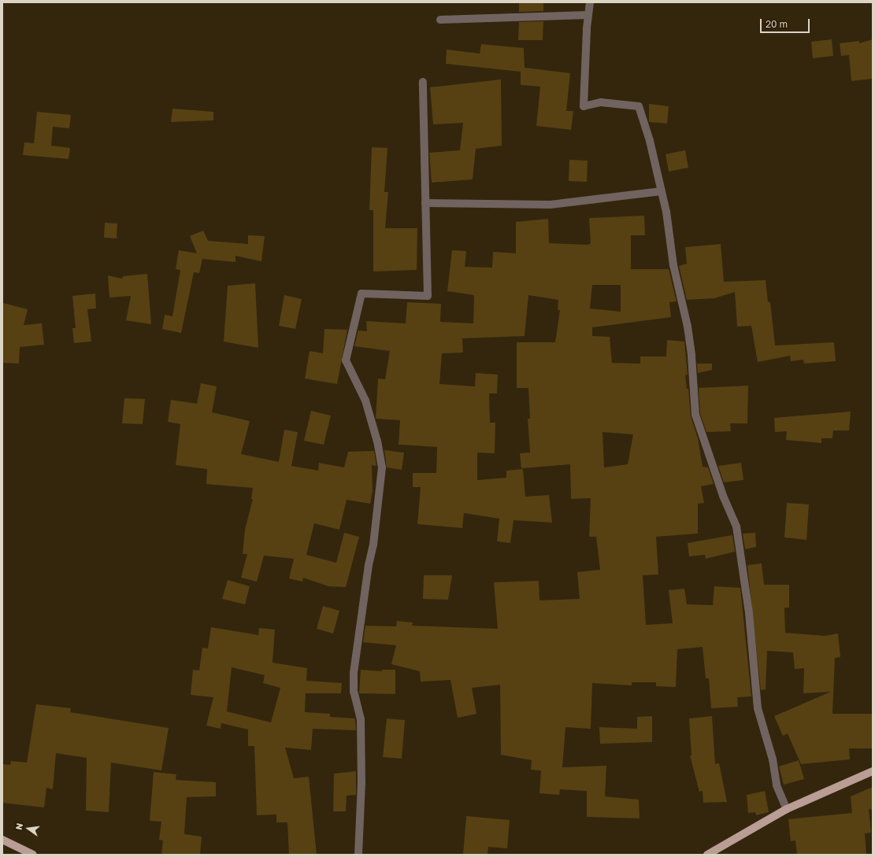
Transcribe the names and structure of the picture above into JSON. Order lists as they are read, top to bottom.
{
  "scale_bar": "20 m",
  "north": "left"
}
